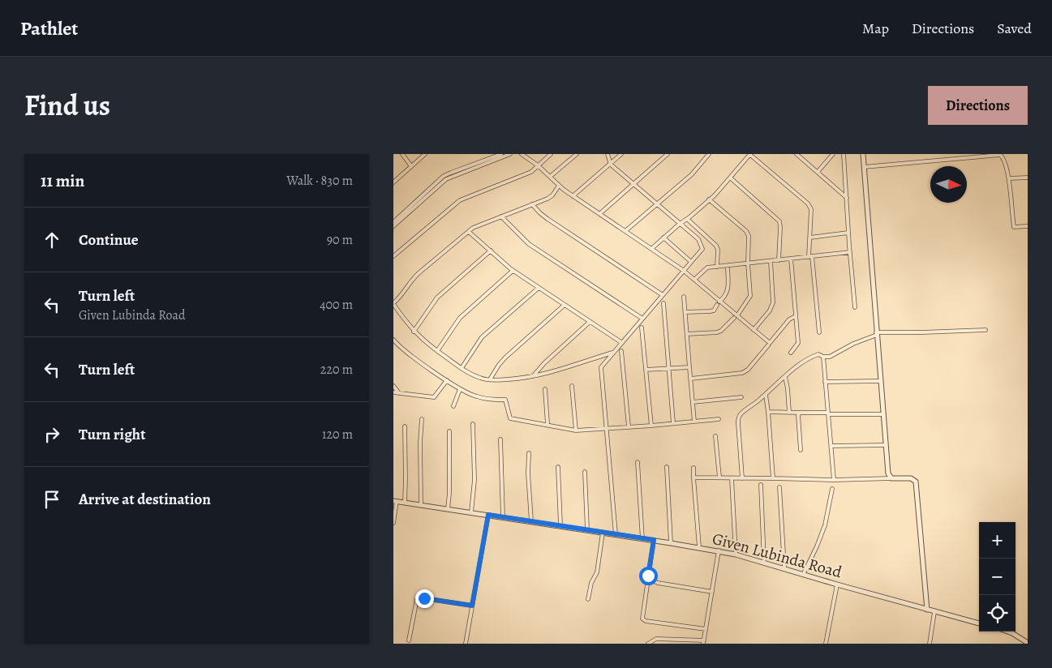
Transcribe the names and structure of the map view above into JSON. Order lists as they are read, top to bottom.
{
  "streets": {
    "street": ["Given Lubinda Road"]
  },
  "north": "right",
  "page": {
    "header": "Pathlet",
    "nav": ["Map", "Directions", "Saved"],
    "title": "Find us",
    "buttons": "Directions",
    "heading": ["11 min", "Walk · 830 m"],
    "list": [
      ["Continue", "90 m"],
      ["Turn left", "Given Lubinda Road", "400 m"],
      ["Turn left", "220 m"],
      ["Turn right", "120 m"],
      "Arrive at destination"
    ],
    "map_buttons": ["+", "−"]
  }
}
